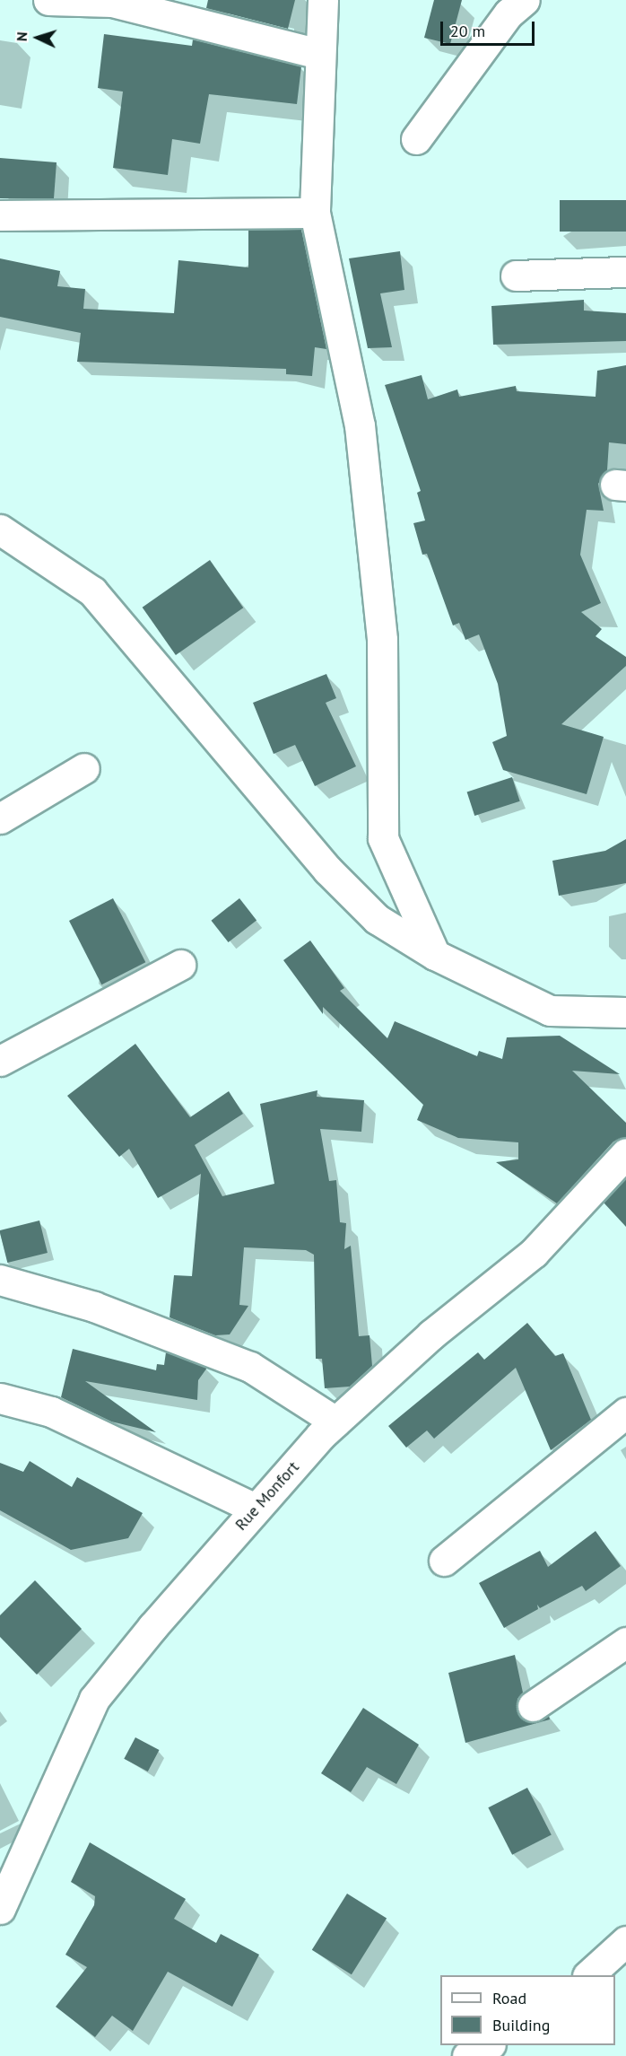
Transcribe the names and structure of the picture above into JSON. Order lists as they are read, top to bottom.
{
  "streets": {
    "street": ["Rue Monfort"]
  },
  "legend": ["Road", "Building"],
  "scale_bar": "20 m",
  "north": "left"
}
